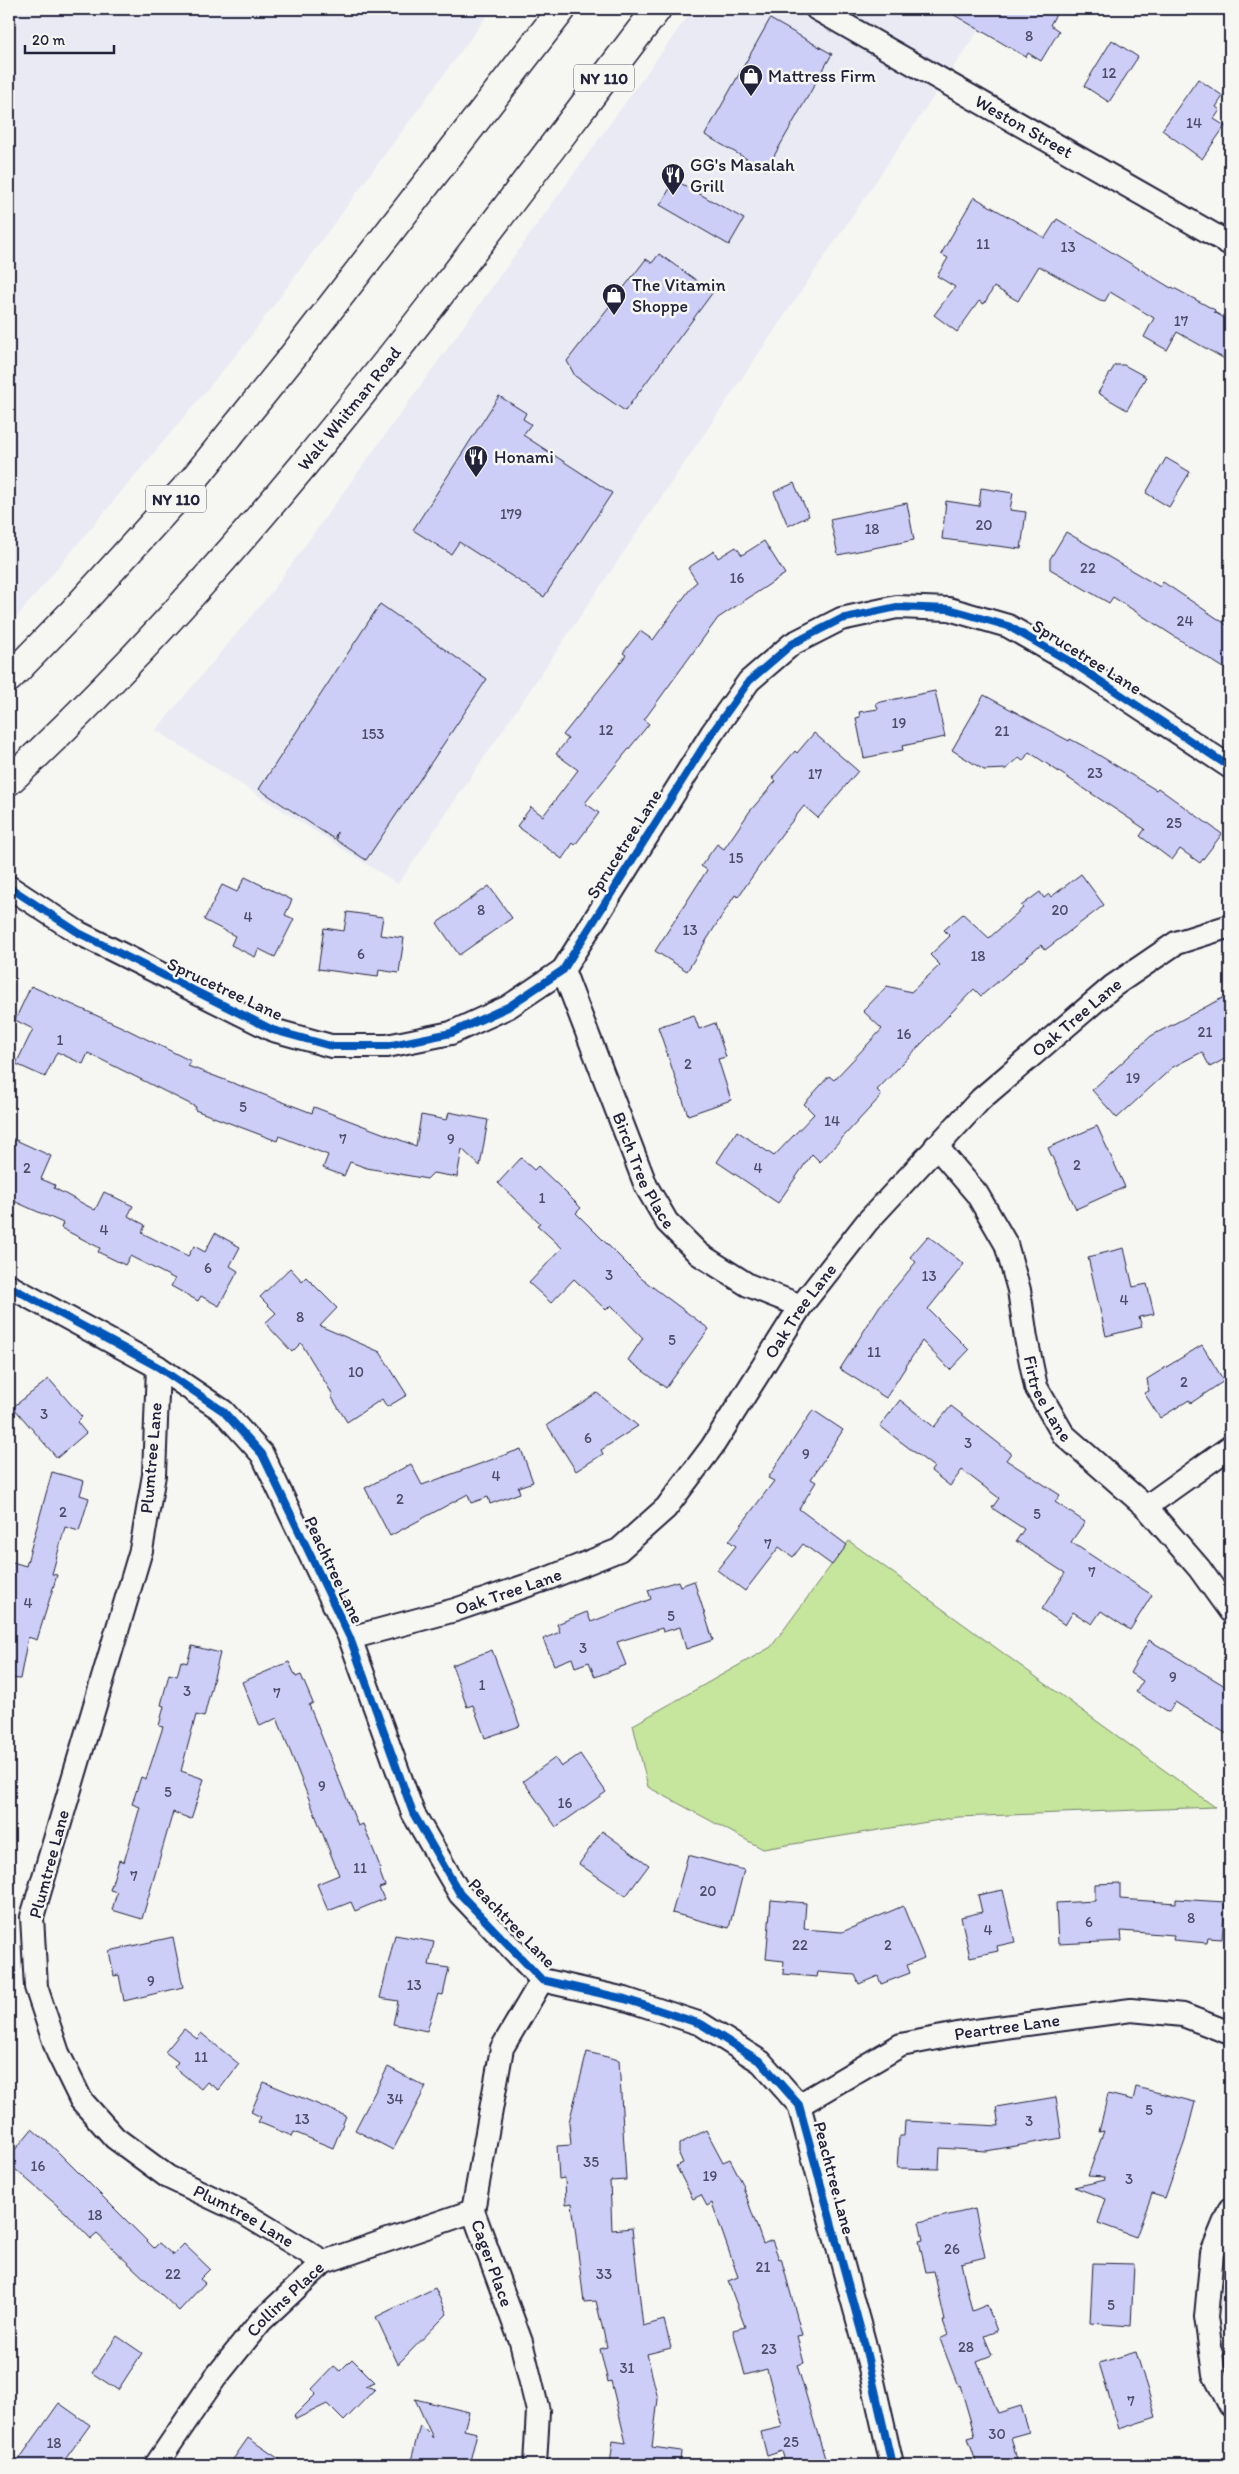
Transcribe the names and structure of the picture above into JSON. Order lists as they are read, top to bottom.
{
  "streets": {
    "main road": ["NY 110", "Walt Whitman Road"],
    "street": [
      "Weston Street",
      "Sprucetree Lane",
      "Oak Tree Lane",
      "Birch Tree Place",
      "Firtree Lane",
      "Plumtree Lane",
      "Peachtree Lane",
      "Peartree Lane",
      "Cager Place",
      "Collins Place"
    ]
  },
  "crossings": [
    ["Sprucetree Lane", "Birch Tree Place"],
    ["Oak Tree Lane", "Birch Tree Place"],
    ["Oak Tree Lane", "Firtree Lane"],
    ["Oak Tree Lane", "Peachtree Lane"],
    ["Plumtree Lane", "Peachtree Lane"],
    ["Plumtree Lane", "Collins Place"],
    ["Peachtree Lane", "Peartree Lane"],
    ["Peachtree Lane", "Cager Place"],
    ["Cager Place", "Collins Place"]
  ],
  "places": {
    "shop": ["Mattress Firm", "The Vitamin Shoppe"],
    "restaurant": ["GG's Masalah Grill", "Honami"]
  },
  "house_numbers": [
    "8",
    "12",
    "14",
    "11",
    "13",
    "17",
    "179",
    "20",
    "18",
    "22",
    "16",
    "24",
    "19",
    "12",
    "21",
    "153",
    "23",
    "17",
    "25",
    "15",
    "8",
    "20",
    "4",
    "13",
    "6",
    "18",
    "21",
    "16",
    "1",
    "2",
    "19",
    "5",
    "14",
    "7",
    "9",
    "2",
    "2",
    "4",
    "1",
    "4",
    "6",
    "3",
    "13",
    "4",
    "8",
    "5",
    "11",
    "10",
    "2",
    "3",
    "6",
    "3",
    "9",
    "4",
    "2",
    "2",
    "5",
    "7",
    "7",
    "4",
    "5",
    "3",
    "9",
    "1",
    "3",
    "7",
    "9",
    "5",
    "16",
    "11",
    "7",
    "20",
    "8",
    "6",
    "4",
    "22",
    "2",
    "9",
    "13",
    "11",
    "34",
    "5",
    "13",
    "3",
    "35",
    "16",
    "19",
    "3",
    "18",
    "26",
    "21",
    "22",
    "33",
    "5",
    "28",
    "23",
    "31",
    "7",
    "30",
    "25",
    "18"
  ],
  "scale_bar": "20 m"
}
